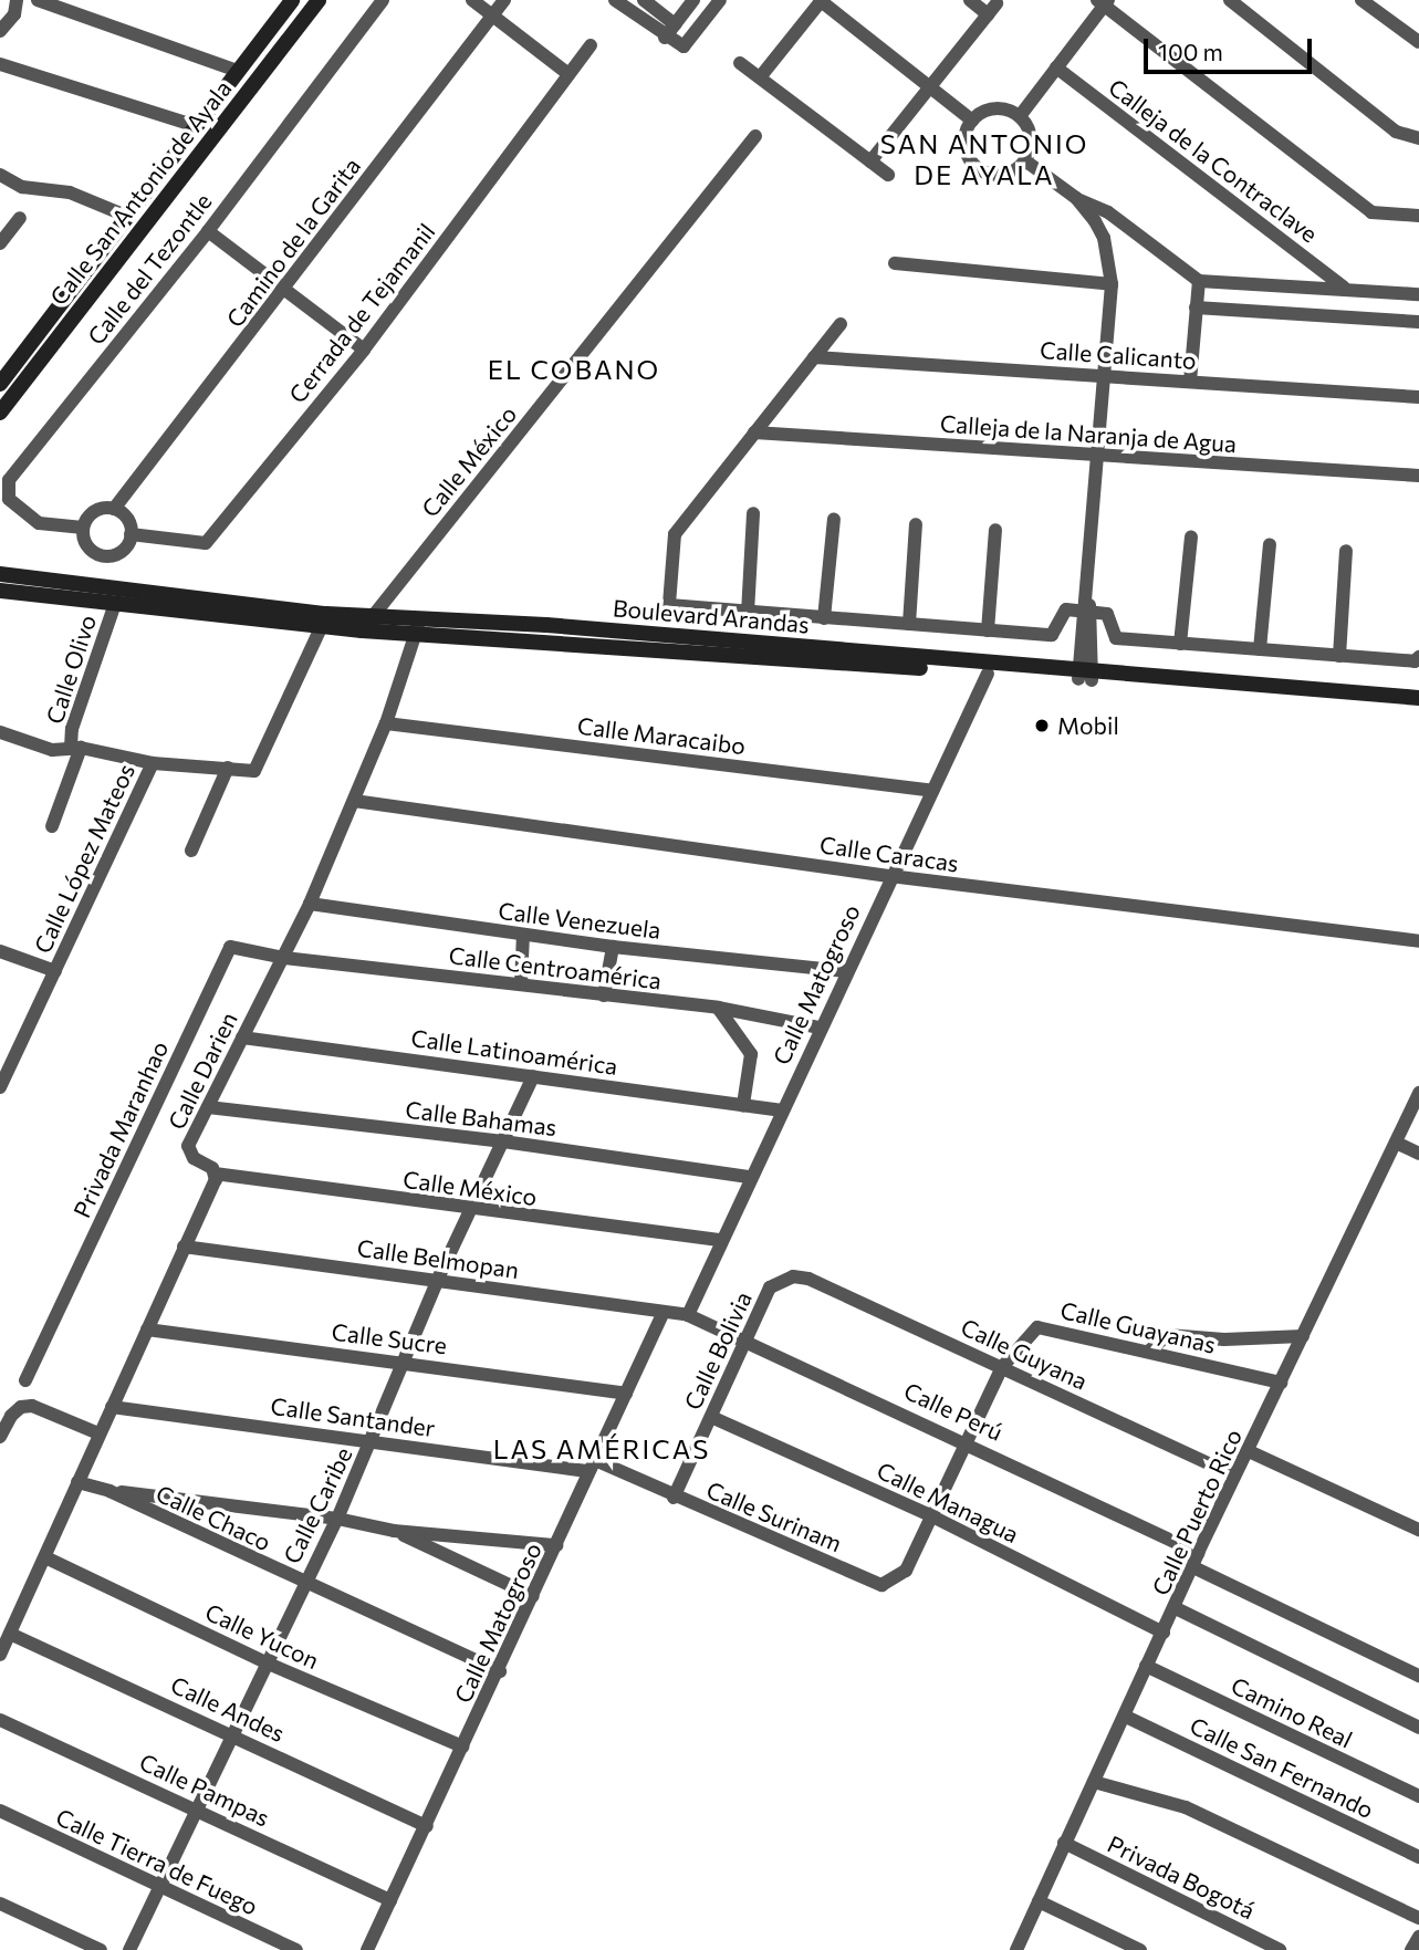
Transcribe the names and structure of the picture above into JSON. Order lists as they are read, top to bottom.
{
  "streets": {
    "main road": ["Calle San Antonio de Ayala", "Boulevard Arandas"],
    "street": [
      "Calleja de la Contraclave",
      "Camino de la Garita",
      "Calle del Tezontle",
      "Cerrada de Tejamanil",
      "Calle Calicanto",
      "Calleja de la Naranja de Agua",
      "Calle México",
      "Calle Olivo",
      "Calle Maracaibo",
      "Calle Caracas",
      "Calle López Mateos",
      "Calle Venezuela",
      "Calle Centroamérica",
      "Calle Matogroso",
      "Calle Latinoamérica",
      "Calle Darien",
      "Calle Bahamas",
      "Privada Maranhao",
      "Calle Belmopan",
      "Calle Guayanas",
      "Calle Sucre",
      "Calle Bolivia",
      "Calle Guyana",
      "Calle Perú",
      "Calle Santander",
      "Calle Managua",
      "Calle Caribe",
      "Calle Puerto Rico",
      "Calle Surinam",
      "Calle Chaco",
      "Calle Yucon",
      "Calle Andes",
      "Camino Real",
      "Calle San Fernando",
      "Calle Pampas",
      "Calle Tierra de Fuego",
      "Privada Bogotá"
    ]
  },
  "crossings": [
    ["Camino de la Garita", "Calle del Tezontle"],
    ["Camino de la Garita", "Cerrada de Tejamanil"],
    ["Calle del Tezontle", "Cerrada de Tejamanil"],
    ["Calle México", "Boulevard Arandas"],
    ["Calle México", "Calle Matogroso"],
    ["Calle México", "Calle Darien"],
    ["Calle México", "Calle Caribe"],
    ["Boulevard Arandas", "Calle Olivo"],
    ["Boulevard Arandas", "Calle Matogroso"],
    ["Boulevard Arandas", "Calle Darien"],
    ["Calle Maracaibo", "Calle Matogroso"],
    ["Calle Maracaibo", "Calle Darien"],
    ["Calle Caracas", "Calle Matogroso"],
    ["Calle Caracas", "Calle Darien"],
    ["Calle Venezuela", "Calle Matogroso"],
    ["Calle Venezuela", "Calle Darien"],
    ["Calle Centroamérica", "Calle Matogroso"],
    ["Calle Centroamérica", "Calle Darien"],
    ["Calle Centroamérica", "Privada Maranhao"],
    ["Calle Matogroso", "Calle Latinoamérica"],
    ["Calle Matogroso", "Calle Bahamas"],
    ["Calle Matogroso", "Calle Belmopan"],
    ["Calle Matogroso", "Calle Sucre"],
    ["Calle Matogroso", "Calle Perú"],
    ["Calle Matogroso", "Calle Santander"],
    ["Calle Matogroso", "Calle Surinam"],
    ["Calle Matogroso", "Calle Chaco"],
    ["Calle Matogroso", "Calle Yucon"],
    ["Calle Matogroso", "Calle Andes"],
    ["Calle Matogroso", "Calle Pampas"],
    ["Calle Latinoamérica", "Calle Darien"],
    ["Calle Latinoamérica", "Calle Caribe"],
    ["Calle Darien", "Calle Bahamas"],
    ["Calle Darien", "Privada Maranhao"],
    ["Calle Bahamas", "Calle Caribe"],
    ["Calle Belmopan", "Calle Perú"],
    ["Calle Belmopan", "Calle Caribe"],
    ["Calle Guayanas", "Calle Guyana"],
    ["Calle Guayanas", "Calle Puerto Rico"],
    ["Calle Sucre", "Calle Caribe"],
    ["Calle Bolivia", "Calle Guyana"],
    ["Calle Bolivia", "Calle Perú"],
    ["Calle Bolivia", "Calle Managua"],
    ["Calle Bolivia", "Calle Surinam"],
    ["Calle Guyana", "Calle Puerto Rico"],
    ["Calle Perú", "Calle Puerto Rico"],
    ["Calle Santander", "Calle Caribe"],
    ["Calle Santander", "Calle Surinam"],
    ["Calle Managua", "Calle Puerto Rico"],
    ["Calle Managua", "Calle Surinam"],
    ["Calle Caribe", "Calle Chaco"],
    ["Calle Caribe", "Calle Yucon"],
    ["Calle Caribe", "Calle Andes"],
    ["Calle Caribe", "Calle Pampas"],
    ["Calle Caribe", "Calle Tierra de Fuego"],
    ["Calle Puerto Rico", "Camino Real"],
    ["Calle Puerto Rico", "Calle San Fernando"],
    ["Calle Puerto Rico", "Privada Bogotá"]
  ],
  "districts": ["SAN ANTONIO DE AYALA", "EL COBANO", "LAS AMÉRICAS"],
  "places": ["Mobil"],
  "scale_bar": "100 m"
}
